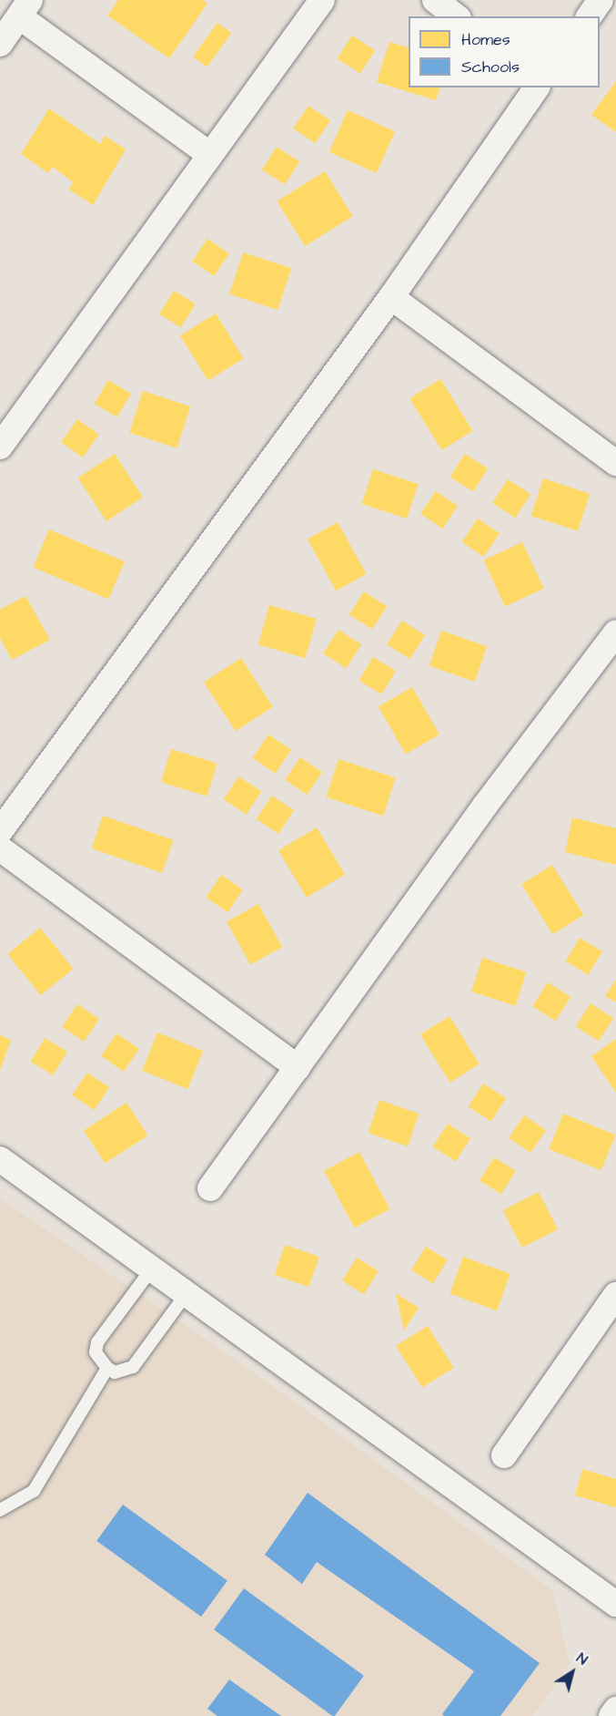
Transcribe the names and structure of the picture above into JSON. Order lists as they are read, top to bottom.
{
  "legend": ["Homes", "Schools"],
  "north": "top right"
}
